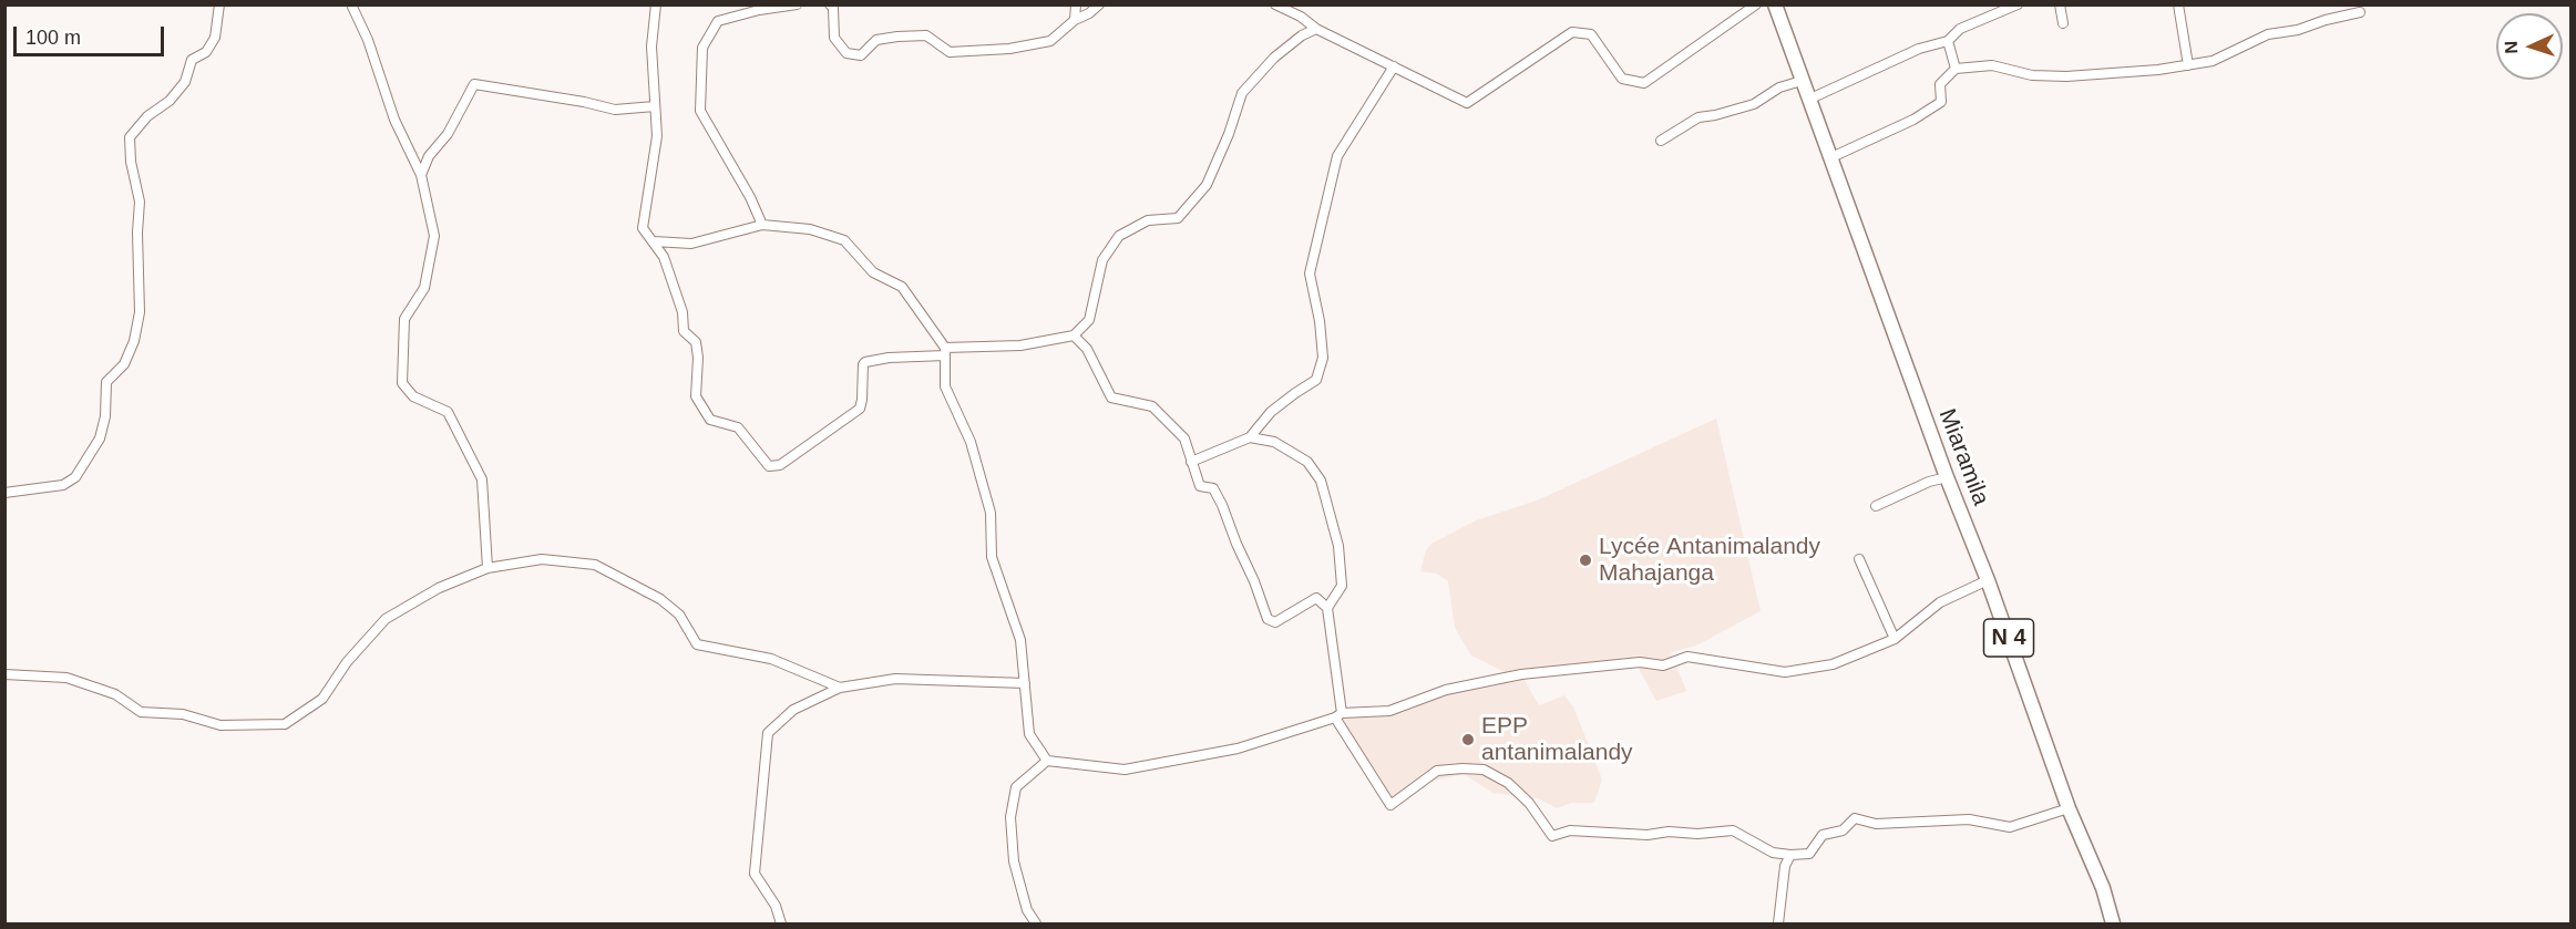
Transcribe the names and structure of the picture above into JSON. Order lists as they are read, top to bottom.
{
  "streets": {
    "main road": ["Miaramila", "N 4"]
  },
  "places": ["Lycée Antanimalandy Mahajanga", "EPP antanimalandy"],
  "scale_bar": "100 m",
  "north": "left"
}
